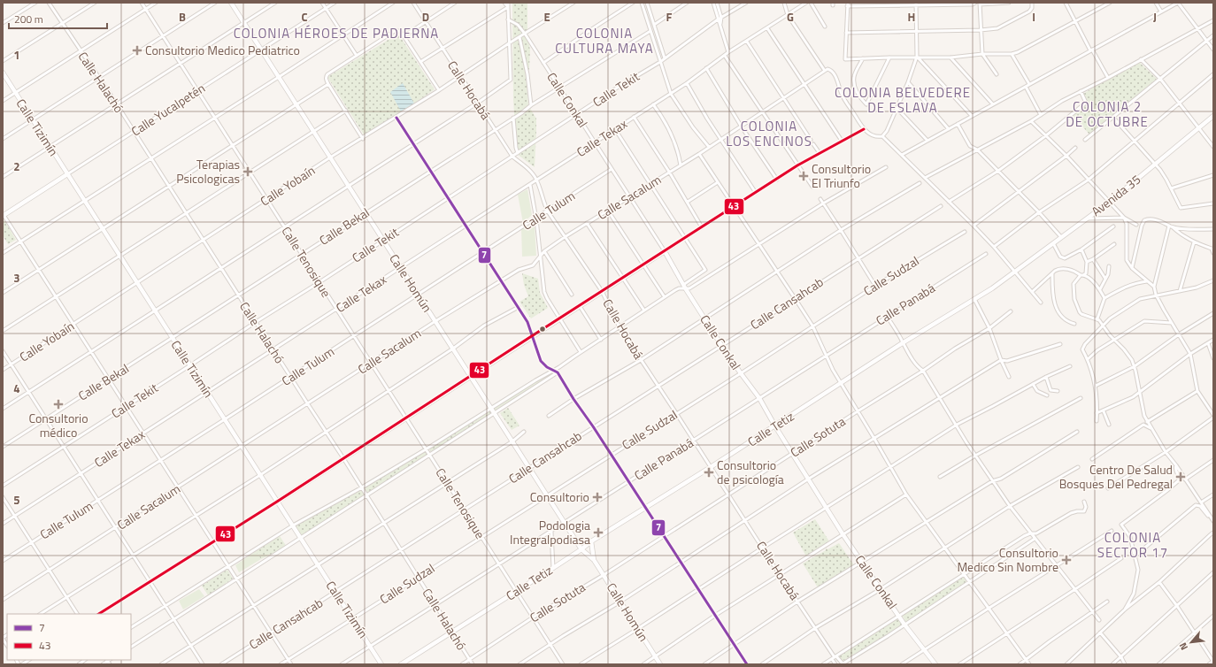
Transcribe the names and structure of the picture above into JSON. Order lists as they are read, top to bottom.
{
  "streets": {
    "street": [
      "Calle Halachó",
      "Calle Tekit",
      "Calle Hocabá",
      "Calle Conkal",
      "Calle Yucalpetén",
      "Calle Tizimín",
      "Calle Tekax",
      "Calle Yobaín",
      "Avenida 35",
      "Calle Sacalum",
      "Calle Tulum",
      "Calle Bekal",
      "Calle Tenosique",
      "Calle Sudzal",
      "Calle Homún",
      "Calle Cansahcab",
      "Calle Panabá",
      "Calle Tetiz",
      "Calle Sotuta"
    ]
  },
  "crossings": [
    ["Calle Halachó", "Calle Tekit"],
    ["Calle Halachó", "Calle Yucalpetén"],
    ["Calle Halachó", "Calle Tekax"],
    ["Calle Halachó", "Calle Yobaín"],
    ["Calle Halachó", "Calle Sacalum"],
    ["Calle Halachó", "Calle Tulum"],
    ["Calle Halachó", "Calle Bekal"],
    ["Calle Halachó", "Calle Sudzal"],
    ["Calle Halachó", "Calle Cansahcab"],
    ["Calle Halachó", "Calle Panabá"],
    ["Calle Halachó", "Calle Tetiz"],
    ["Calle Halachó", "Calle Sotuta"],
    ["Calle Tekit", "Calle Hocabá"],
    ["Calle Tekit", "Calle Conkal"],
    ["Calle Tekit", "Calle Tizimín"],
    ["Calle Tekit", "Calle Tenosique"],
    ["Calle Tekit", "Calle Homún"],
    ["Calle Hocabá", "Calle Tekax"],
    ["Calle Hocabá", "Calle Yobaín"],
    ["Calle Hocabá", "Calle Sacalum"],
    ["Calle Hocabá", "Calle Tulum"],
    ["Calle Hocabá", "Calle Bekal"],
    ["Calle Hocabá", "Calle Sudzal"],
    ["Calle Hocabá", "Calle Cansahcab"],
    ["Calle Hocabá", "Calle Panabá"],
    ["Calle Hocabá", "Calle Tetiz"],
    ["Calle Hocabá", "Calle Sotuta"],
    ["Calle Conkal", "Calle Tekax"],
    ["Calle Conkal", "Calle Yobaín"],
    ["Calle Conkal", "Calle Sacalum"],
    ["Calle Conkal", "Calle Tulum"],
    ["Calle Conkal", "Calle Bekal"],
    ["Calle Conkal", "Calle Sudzal"],
    ["Calle Conkal", "Calle Cansahcab"],
    ["Calle Conkal", "Calle Panabá"],
    ["Calle Conkal", "Calle Tetiz"],
    ["Calle Conkal", "Calle Sotuta"],
    ["Calle Yucalpetén", "Calle Tizimín"],
    ["Calle Yucalpetén", "Calle Tenosique"],
    ["Calle Yucalpetén", "Calle Homún"],
    ["Calle Tizimín", "Calle Tekax"],
    ["Calle Tizimín", "Calle Yobaín"],
    ["Calle Tizimín", "Calle Sacalum"],
    ["Calle Tizimín", "Calle Tulum"],
    ["Calle Tizimín", "Calle Bekal"],
    ["Calle Tizimín", "Calle Sudzal"],
    ["Calle Tizimín", "Calle Cansahcab"],
    ["Calle Tizimín", "Calle Panabá"],
    ["Calle Tekax", "Calle Tenosique"],
    ["Calle Tekax", "Calle Homún"],
    ["Calle Yobaín", "Calle Tenosique"],
    ["Calle Yobaín", "Calle Homún"],
    ["Avenida 35", "Calle Tetiz"],
    ["Calle Sacalum", "Calle Tenosique"],
    ["Calle Sacalum", "Calle Homún"],
    ["Calle Tulum", "Calle Tenosique"],
    ["Calle Tulum", "Calle Homún"],
    ["Calle Bekal", "Calle Tenosique"],
    ["Calle Bekal", "Calle Homún"],
    ["Calle Tenosique", "Calle Sudzal"],
    ["Calle Tenosique", "Calle Cansahcab"],
    ["Calle Tenosique", "Calle Panabá"],
    ["Calle Tenosique", "Calle Tetiz"],
    ["Calle Tenosique", "Calle Sotuta"],
    ["Calle Sudzal", "Calle Homún"],
    ["Calle Homún", "Calle Cansahcab"],
    ["Calle Homún", "Calle Panabá"],
    ["Calle Homún", "Calle Tetiz"],
    ["Calle Homún", "Calle Sotuta"]
  ],
  "districts": [
    "COLONIA HÉROES DE PADIERNA",
    "COLONIA CULTURA MAYA",
    "COLONIA BELVEDERE DE ESLAVA",
    "COLONIA 2 DE OCTUBRE",
    "COLONIA LOS ENCINOS",
    "COLONIA SECTOR 17"
  ],
  "places": {
    "health": [
      "Consultorio Medico Pediatrico",
      "Terapias Psicologicas",
      "Consultorio El Triunfo",
      "Consultorio médico",
      "Consultorio de psicología",
      "Centro De Salud Bosques Del Pedregal",
      "Consultorio",
      "Podologia Integralpodiasa",
      "Consultorio Medico Sin Nombre"
    ]
  },
  "lines": ["transit line 7", "transit line 43"],
  "legend": ["7", "43"],
  "scale_bar": "200 m",
  "north": "bottom left",
  "grid": {
    "columns": [
      "B",
      "C",
      "D",
      "E",
      "F",
      "G",
      "H",
      "I",
      "J"
    ],
    "rows": [
      "1",
      "2",
      "3",
      "4",
      "5"
    ]
  }
}
